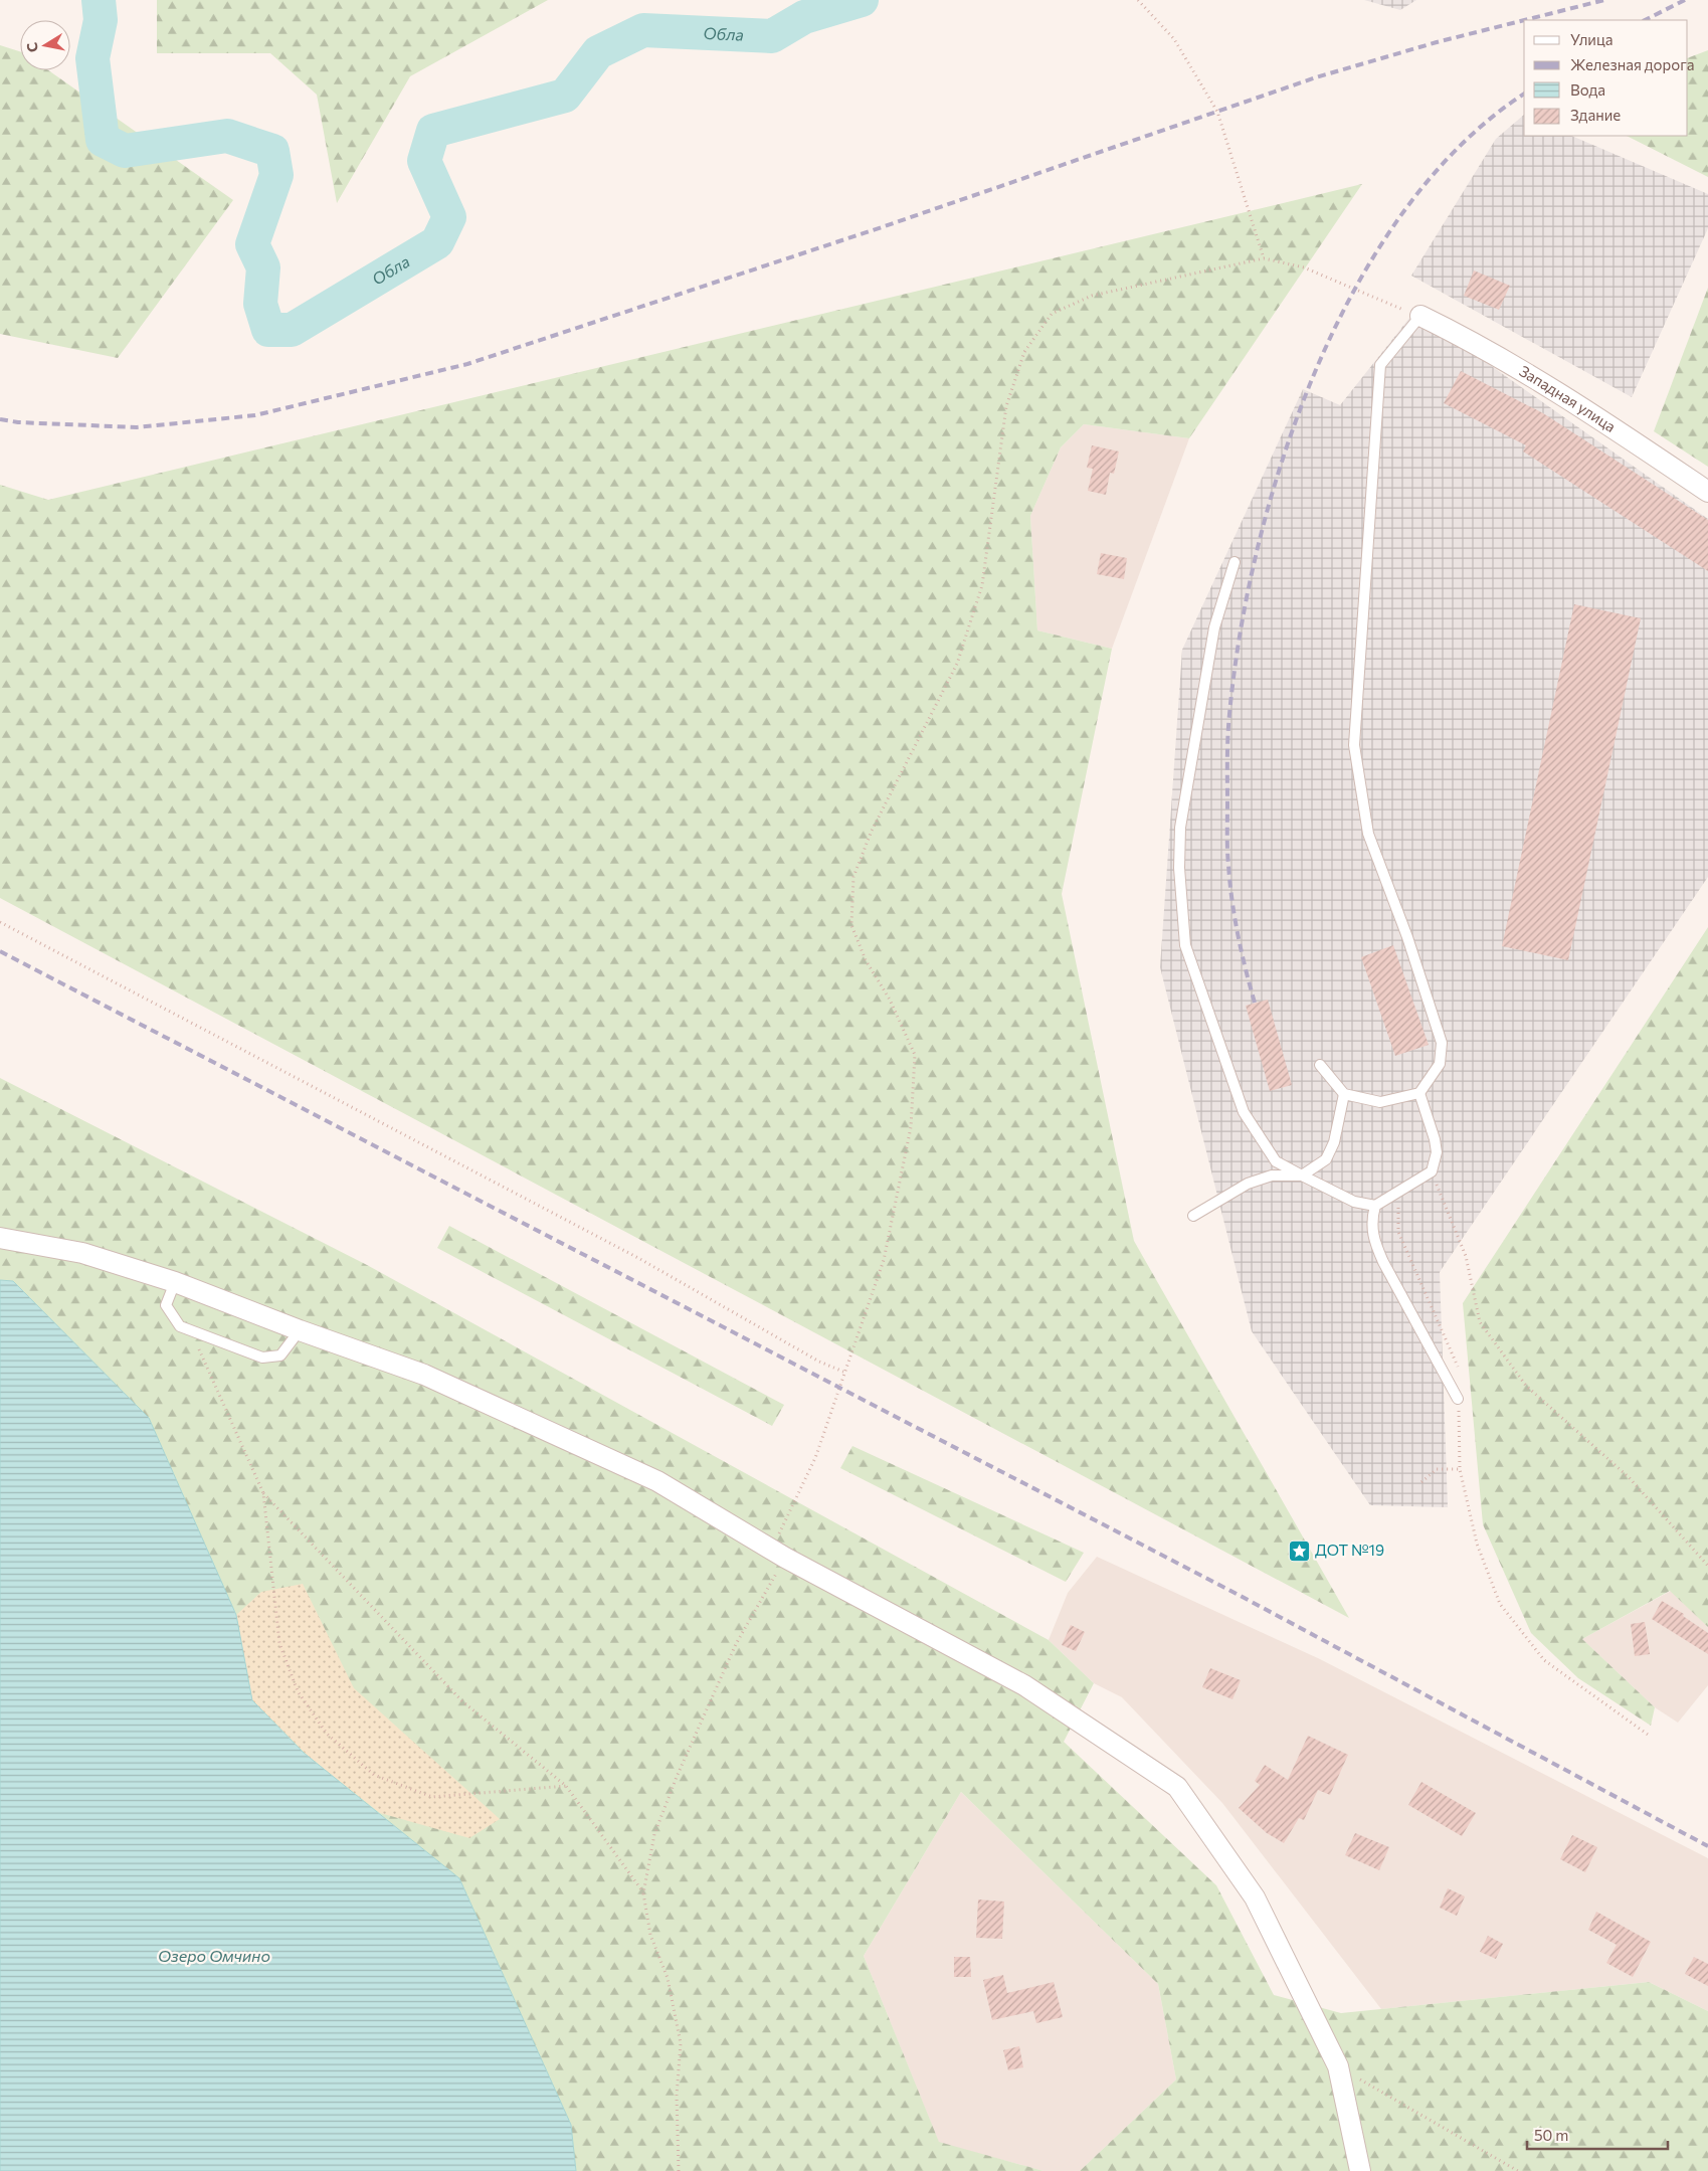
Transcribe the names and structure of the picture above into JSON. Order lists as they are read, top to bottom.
{
  "streets": {
    "street": ["Западная улица"]
  },
  "water": ["Обла", "Озеро Омчино"],
  "places": {
    "place": ["ДОТ №19"]
  },
  "legend": [
    "Улица",
    "Железная дорога",
    "Вода",
    "Здание"
  ],
  "scale_bar": "50 m",
  "north": "left"
}
